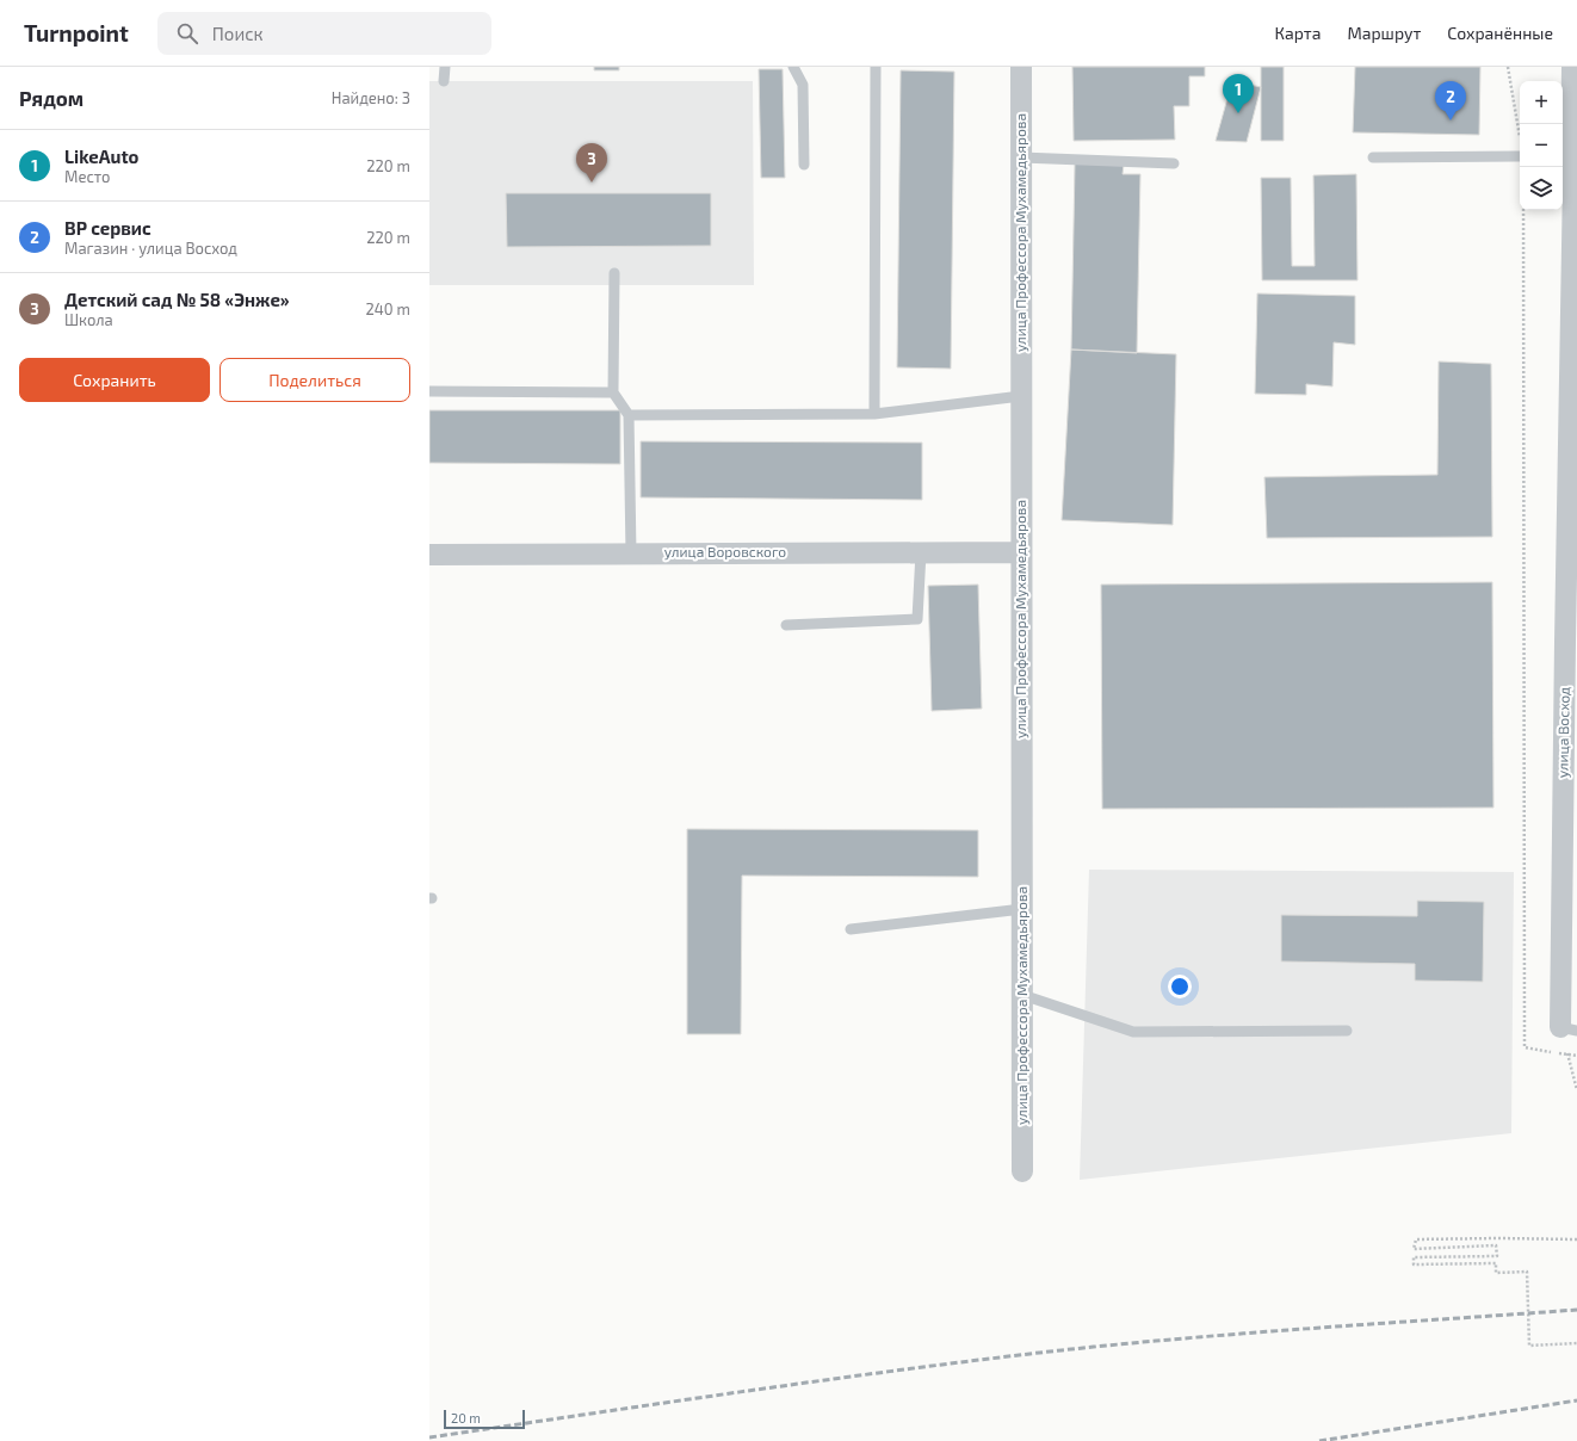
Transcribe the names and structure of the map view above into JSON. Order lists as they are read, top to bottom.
{
  "streets": {
    "street": ["улица Профессора Мухамедьярова", "улица Воровского", "улица Восход"]
  },
  "crossings": [
    ["улица Профессора Мухамедьярова", "улица Воровского"]
  ],
  "scale_bar": "20 m",
  "page": {
    "header": "Turnpoint",
    "search": "Поиск",
    "nav": ["Карта", "Маршрут", "Сохранённые"],
    "heading": ["Рядом", "Найдено: 3"],
    "pins": ["1", "2", "3"],
    "map_buttons": ["+", "−"],
    "list": [
      {
        "mark": "1",
        "name": "LikeAuto",
        "note": "Место",
        "value": "220 m"
      },
      {
        "mark": "2",
        "name": "ВР сервис",
        "note": "Магазин · улица Восход",
        "value": "220 m"
      },
      {
        "mark": "3",
        "name": "Детский сад № 58 «Энже»",
        "note": "Школа",
        "value": "240 m"
      }
    ],
    "buttons": ["Сохранить", "Поделиться"],
    "scale": "20 m"
  }
}
